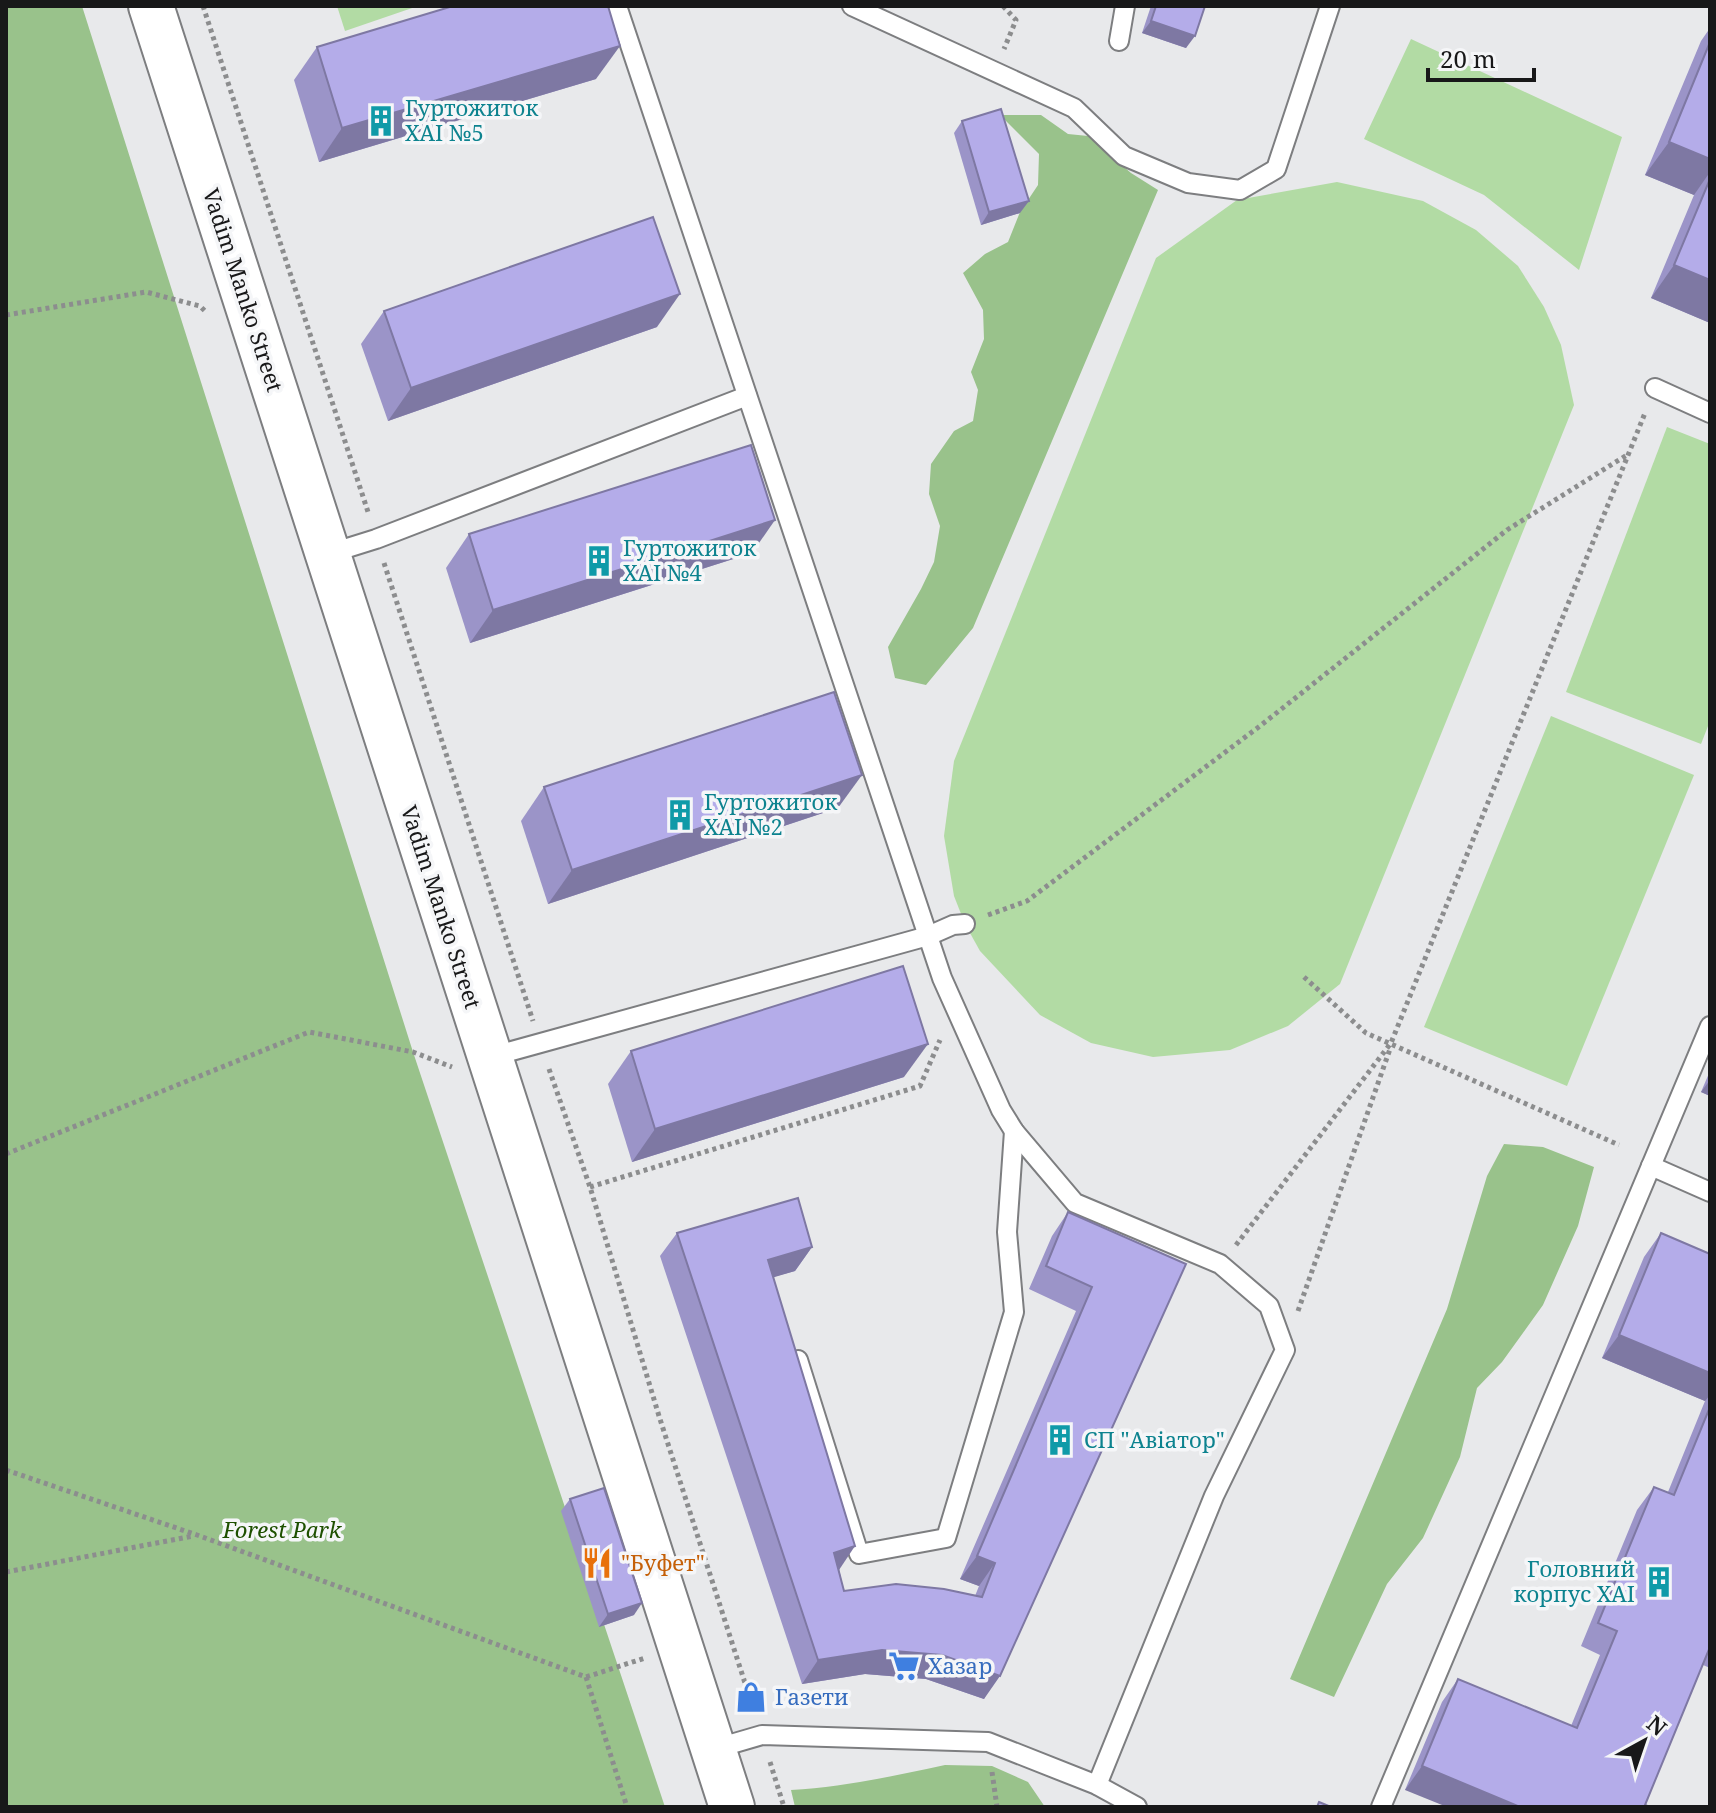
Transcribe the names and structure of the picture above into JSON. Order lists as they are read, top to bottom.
{
  "streets": {
    "main road": ["Vadim Manko Street"]
  },
  "parks": ["Forest Park"],
  "places": {
    "building": [
      "Гуртожиток ХАІ №5",
      "Гуртожиток ХАІ №4",
      "Гуртожиток ХАІ №2",
      "СП \"Авіатор\"",
      "Головний корпус ХАІ"
    ],
    "restaurant": ["\"Буфет\""],
    "supermarket": ["Хазар"],
    "shop": ["Газети"]
  },
  "scale_bar": "20 m",
  "north": "top right"
}
